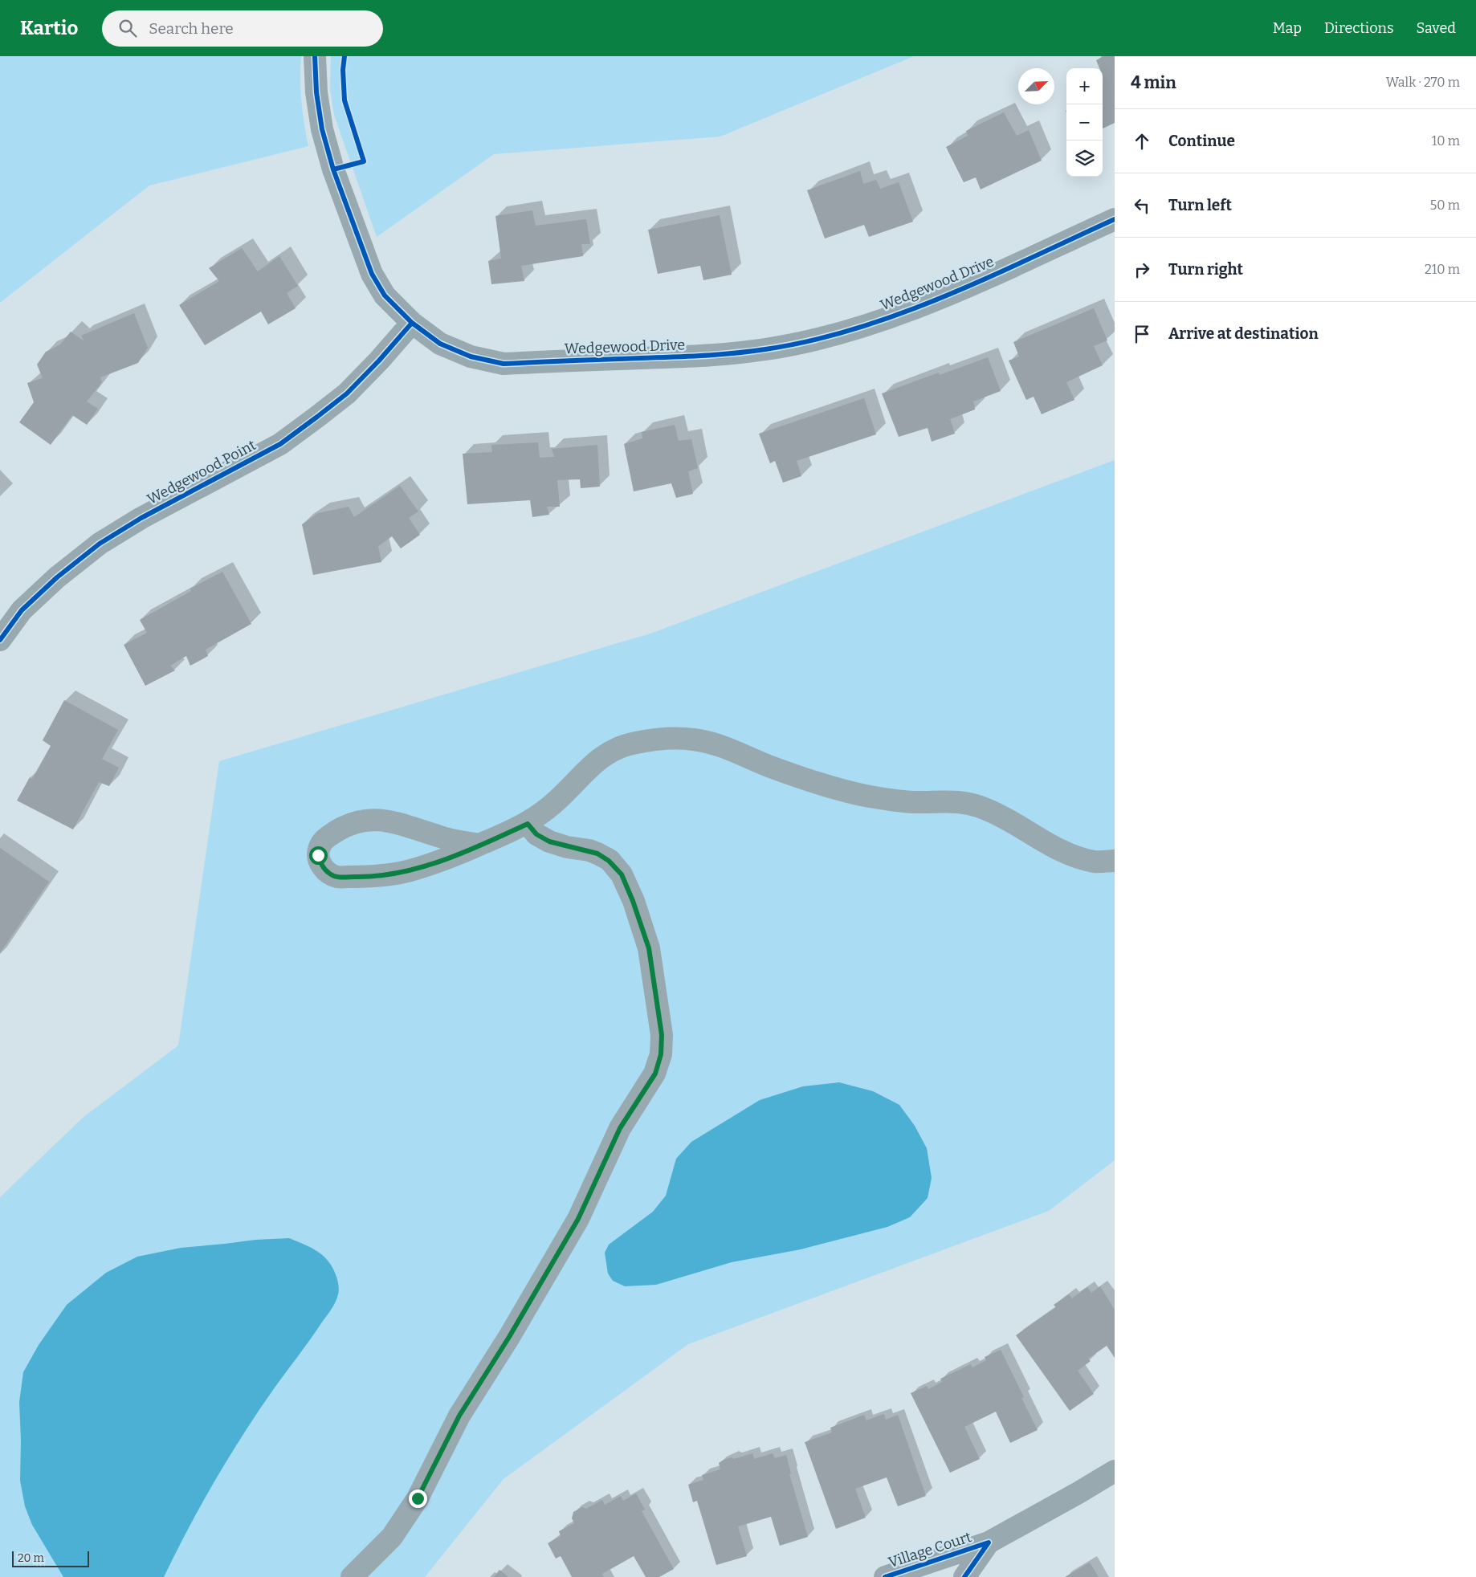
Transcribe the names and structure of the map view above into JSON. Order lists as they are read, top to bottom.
{
  "streets": {
    "street": ["Wedgewood Drive", "Wedgewood Point", "Village Court"]
  },
  "crossings": [
    ["Wedgewood Drive", "Wedgewood Point"]
  ],
  "scale_bar": "20 m",
  "north": "top right",
  "page": {
    "header": "Kartio",
    "search": "Search here",
    "nav": ["Map", "Directions", "Saved"],
    "heading": ["4 min", "Walk · 270 m"],
    "map_buttons": ["+", "−"],
    "list": [
      ["Continue", "10 m"],
      ["Turn left", "50 m"],
      ["Turn right", "210 m"],
      "Arrive at destination"
    ],
    "scale": "20 m"
  }
}
